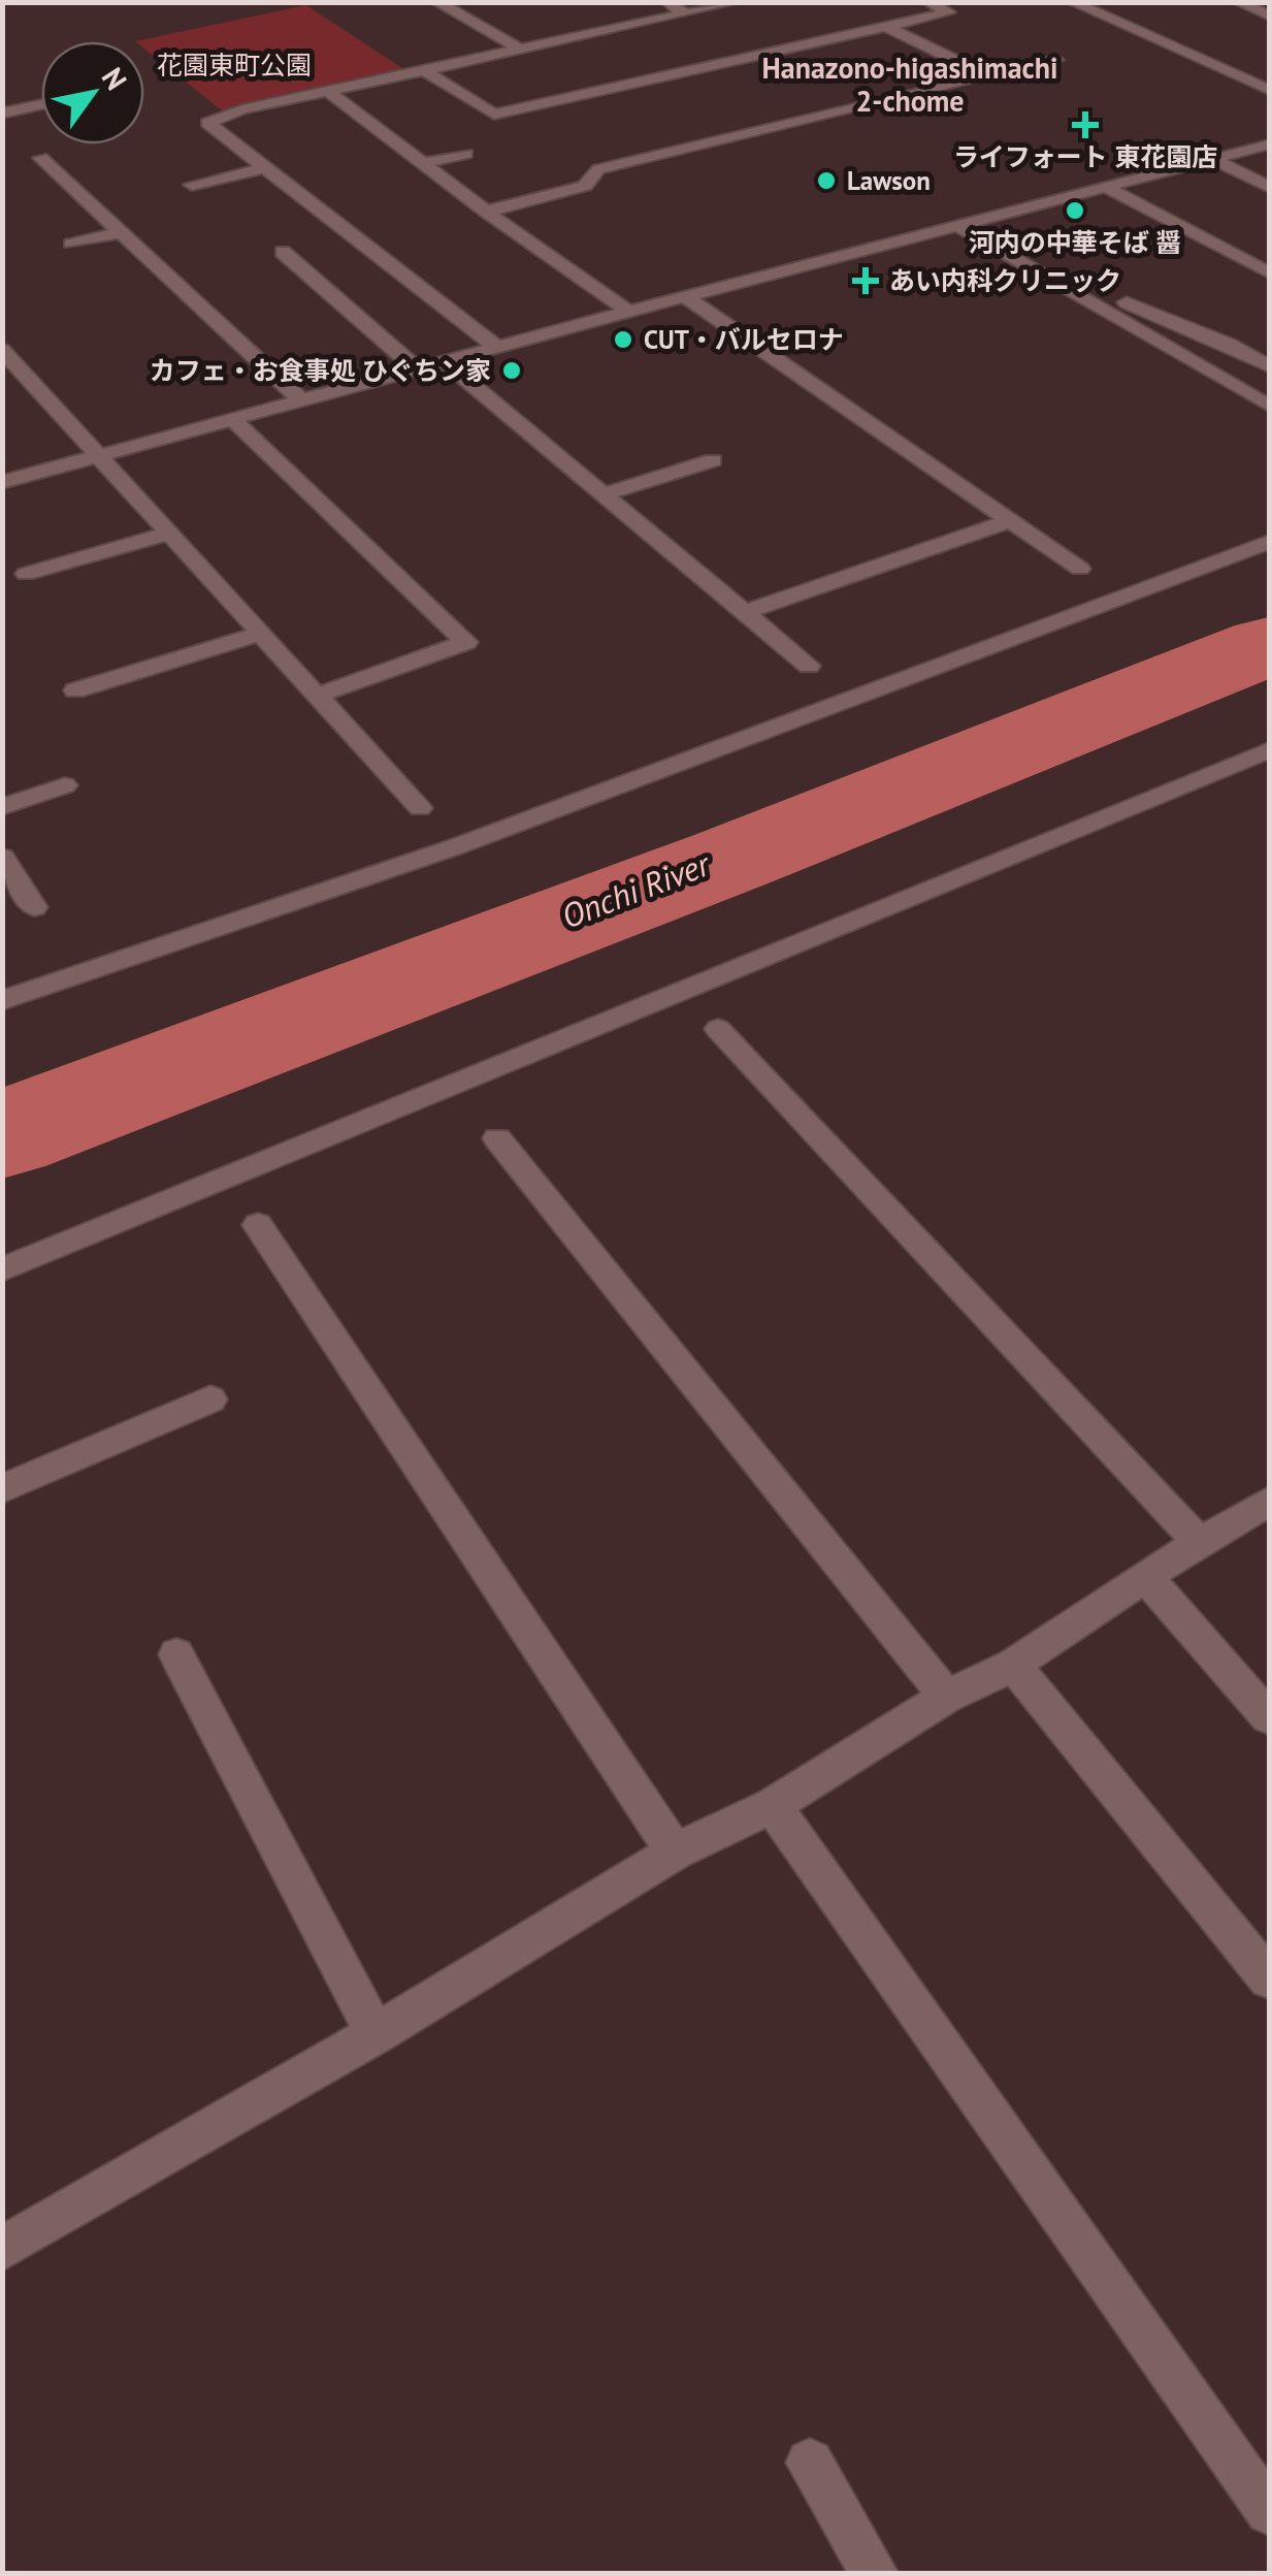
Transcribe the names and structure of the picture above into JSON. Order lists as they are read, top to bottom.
{
  "districts": ["Hanazono-higashimachi 2-chome"],
  "water": ["Onchi River"],
  "parks": ["花園東町公園"],
  "places": {
    "health": ["ライフォート 東花園店", "あい内科クリニック"],
    "other": [
      "Lawson",
      "河内の中華そば 醤",
      "CUT・バルセロナ",
      "カフェ・お食事処 ひぐちン家"
    ]
  },
  "north": "top right"
}
